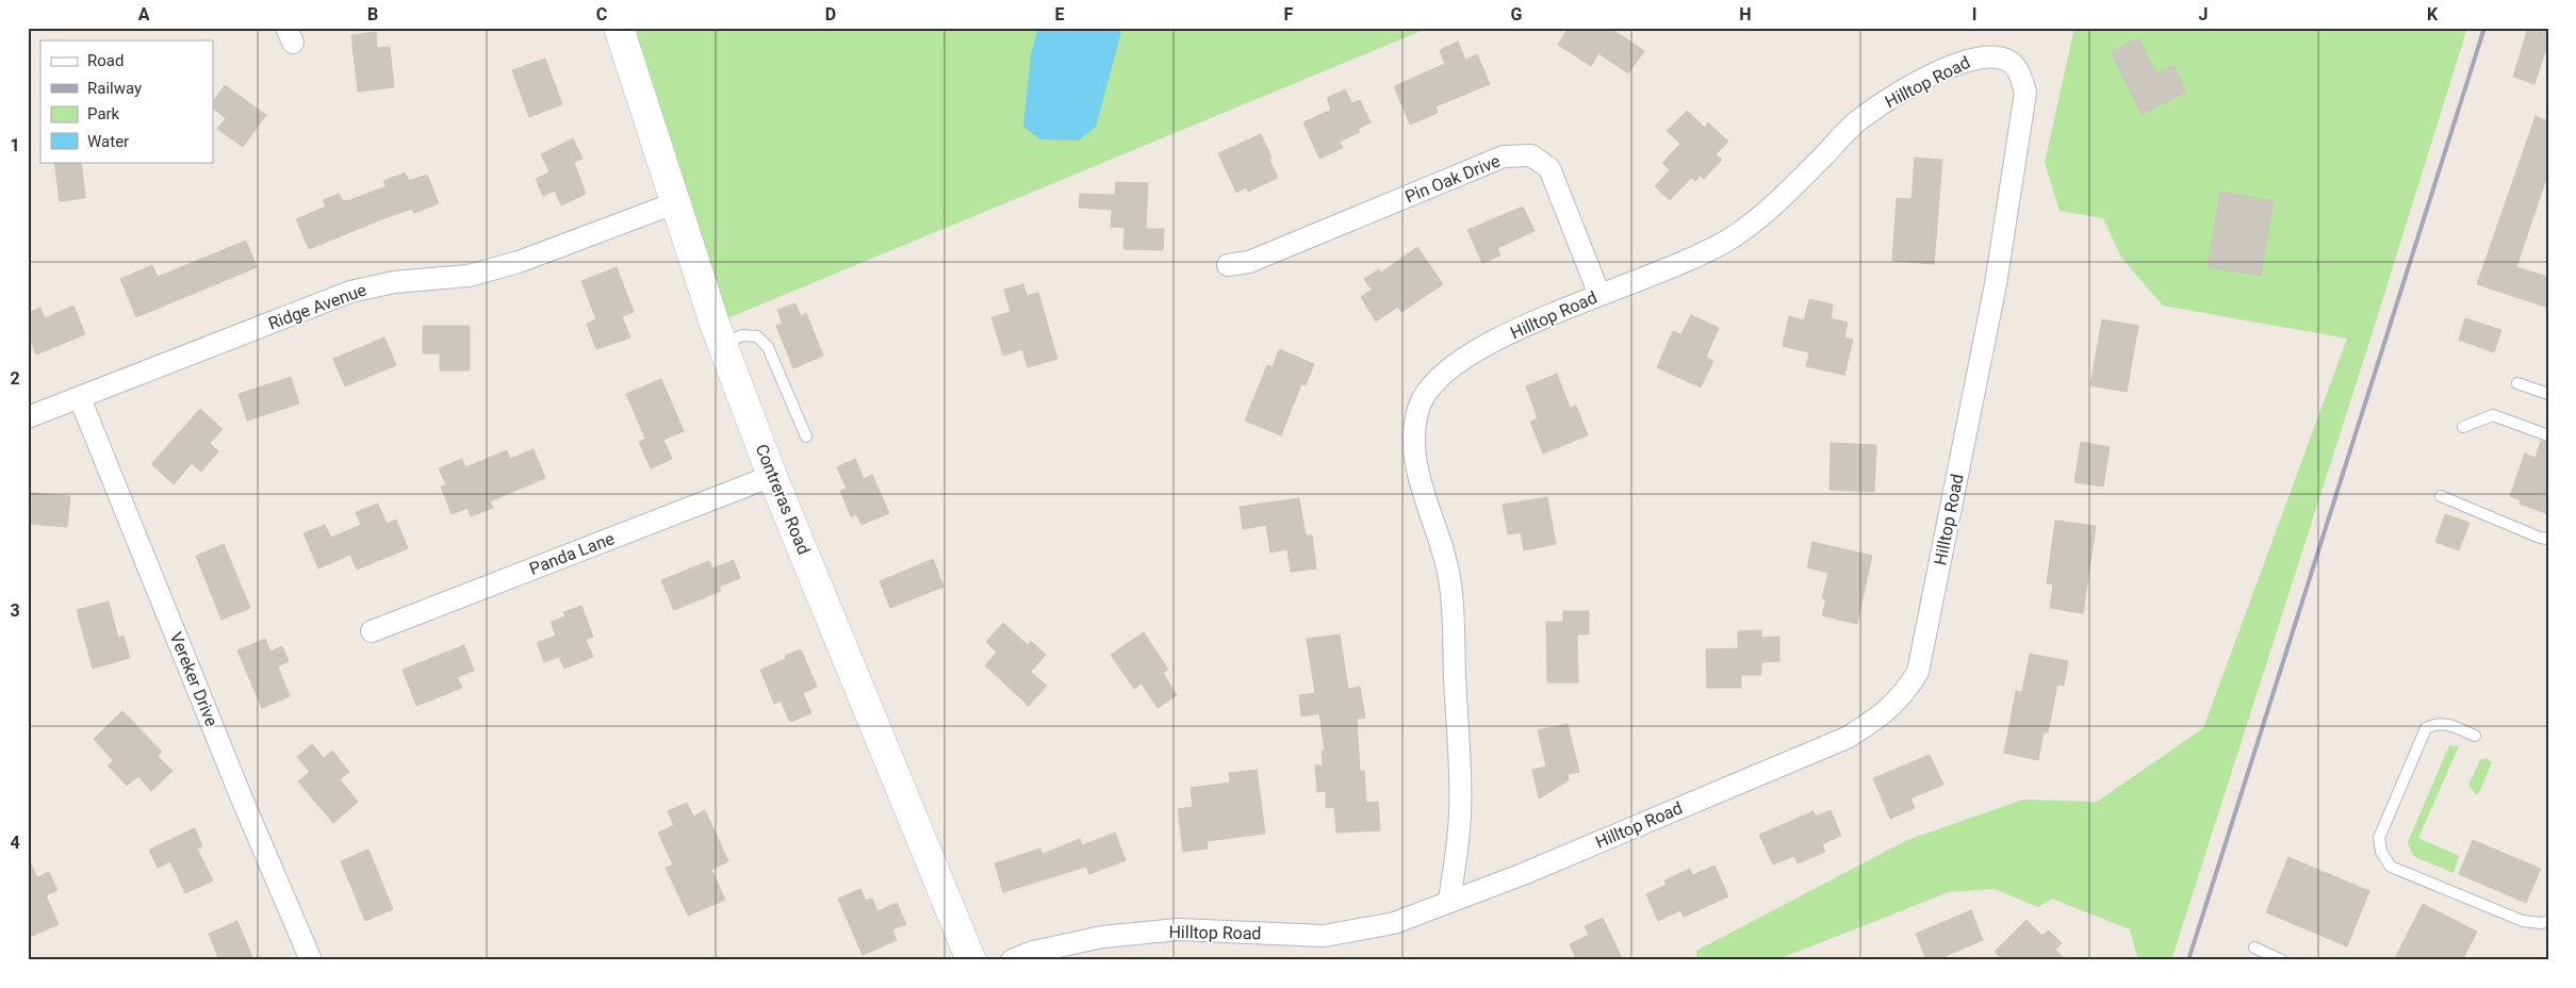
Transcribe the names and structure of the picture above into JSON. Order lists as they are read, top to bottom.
{
  "streets": {
    "street": [
      "Hilltop Road",
      "Pin Oak Drive",
      "Ridge Avenue",
      "Contreras Road",
      "Panda Lane",
      "Vereker Drive"
    ]
  },
  "crossings": [
    ["Hilltop Road", "Pin Oak Drive"],
    ["Ridge Avenue", "Contreras Road"],
    ["Ridge Avenue", "Vereker Drive"],
    ["Contreras Road", "Panda Lane"]
  ],
  "legend": [
    "Road",
    "Railway",
    "Park",
    "Water"
  ],
  "grid": {
    "columns": [
      "A",
      "B",
      "C",
      "D",
      "E",
      "F",
      "G",
      "H",
      "I",
      "J",
      "K"
    ],
    "rows": [
      "1",
      "2",
      "3",
      "4"
    ]
  }
}
